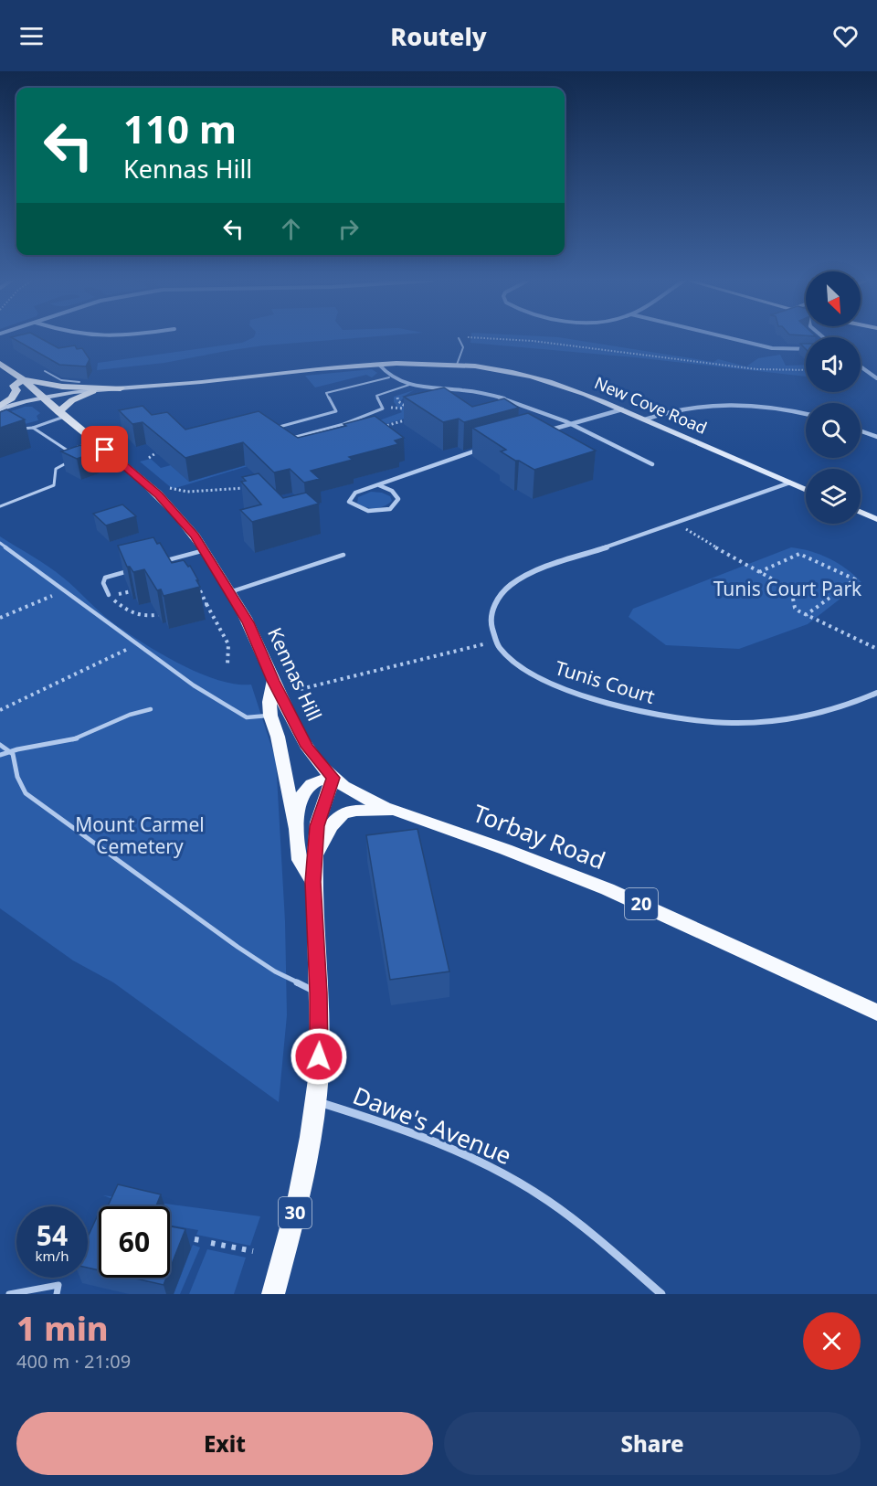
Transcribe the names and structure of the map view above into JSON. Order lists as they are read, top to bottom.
{
  "streets": {
    "main road": [
      "Kennas Hill",
      "Torbay Road",
      "20",
      "30"
    ],
    "street": ["New Cove Road", "Tunis Court", "Dawe's Avenue"]
  },
  "crossings": [
    ["New Cove Road", "Kennas Hill"],
    ["Kennas Hill", "Torbay Road"],
    ["Kennas Hill", "30"],
    ["Torbay Road", "30"],
    ["Dawe's Avenue", "30"]
  ],
  "parks": ["Tunis Court Park", "Mount Carmel Cemetery"],
  "north": "bottom right",
  "page": {
    "header": "Routely",
    "turn": ["110 m", "Kennas Hill"],
    "speed": "54 km/h",
    "limit": "60",
    "heading": ["1 min", "400 m · 21:09"],
    "buttons": ["Exit", "Share"]
  }
}
